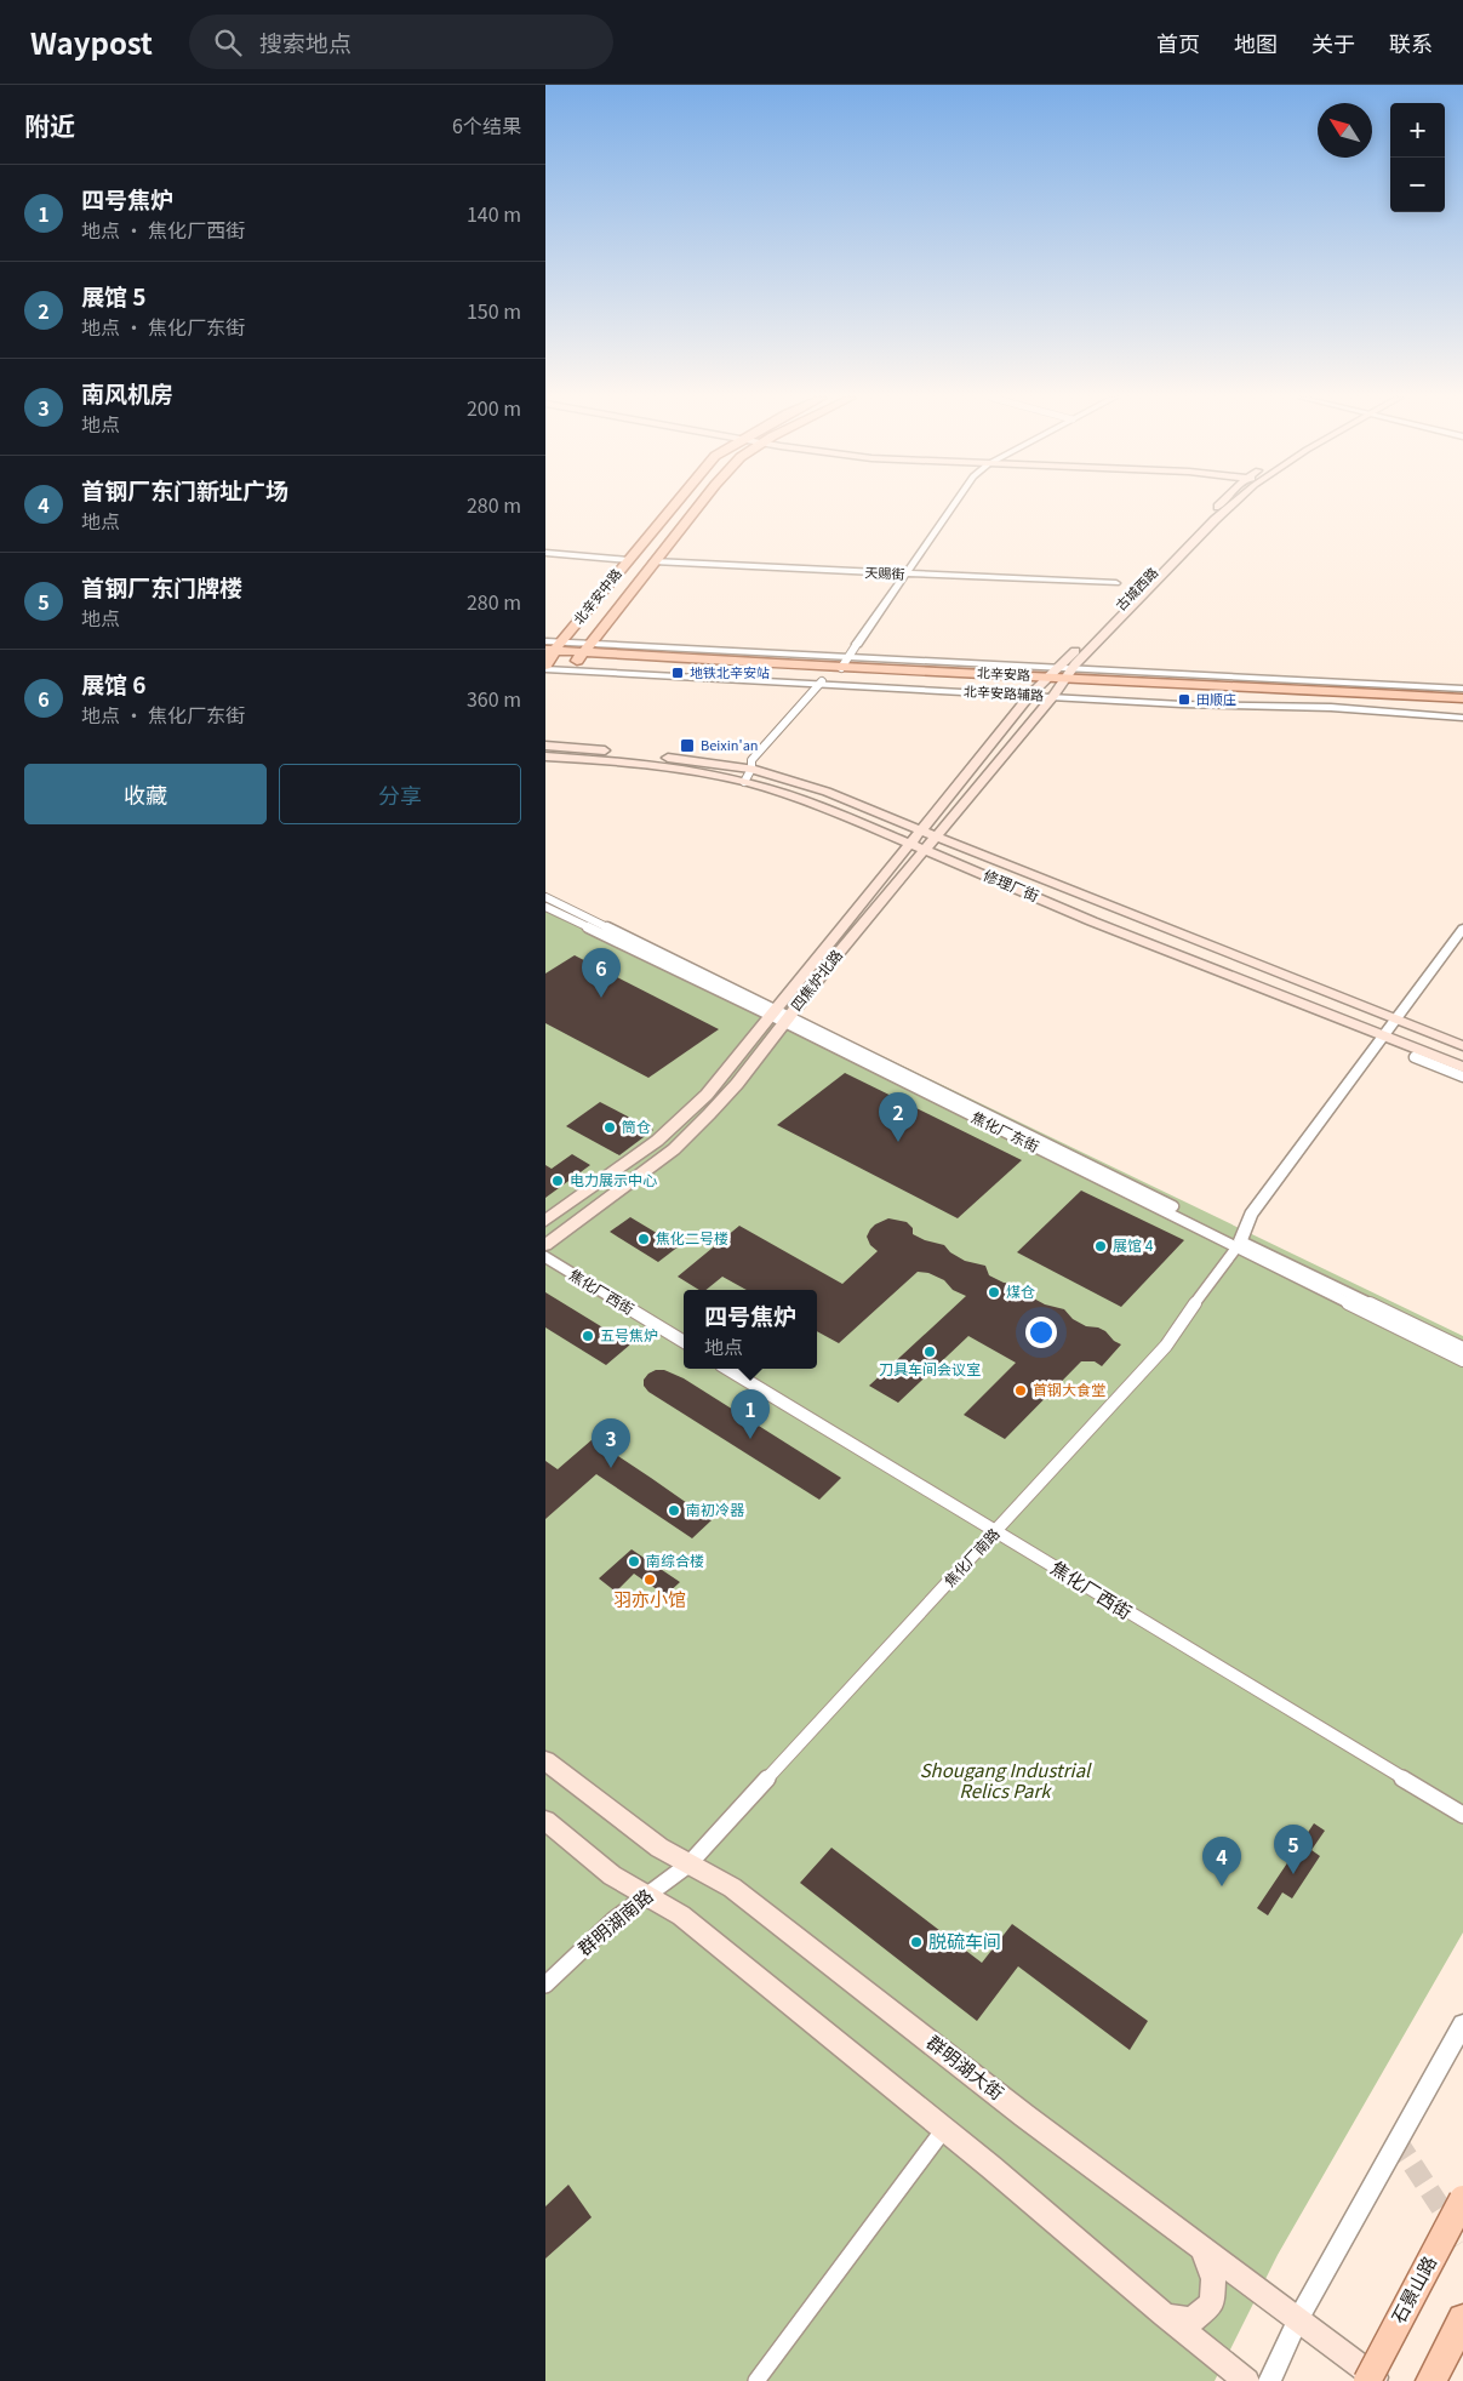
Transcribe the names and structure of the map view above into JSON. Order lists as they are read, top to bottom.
{
  "streets": {
    "main road": [
      "古城西路",
      "北辛安中路",
      "北辛安路",
      "修理厂街",
      "四焦炉北路",
      "群明湖大街",
      "石景山路"
    ],
    "street": [
      "天赐街",
      "北辛安路辅路",
      "焦化厂东街",
      "焦化厂西街",
      "焦化厂南路",
      "群明湖南路"
    ]
  },
  "crossings": [
    ["天赐街", "北辛安中路"],
    ["古城西路", "北辛安路"],
    ["古城西路", "北辛安路辅路"],
    ["古城西路", "四焦炉北路"],
    ["北辛安中路", "北辛安路"],
    ["北辛安中路", "北辛安路辅路"],
    ["北辛安路", "北辛安路辅路"],
    ["北辛安路", "四焦炉北路"],
    ["北辛安路辅路", "四焦炉北路"],
    ["修理厂街", "四焦炉北路"],
    ["四焦炉北路", "焦化厂东街"],
    ["焦化厂东街", "焦化厂南路"],
    ["焦化厂西街", "焦化厂南路"],
    ["焦化厂南路", "群明湖南路"],
    ["焦化厂南路", "群明湖大街"],
    ["群明湖南路", "群明湖大街"]
  ],
  "parks": ["Shougang Industrial Relics Park"],
  "places": {
    "transit": ["地铁北辛安站", "田顺庄", "Beixin'an"],
    "other": [
      "筒仓",
      "电力展示中心",
      "焦化二号楼",
      "展馆 4",
      "煤仓",
      "五号焦炉",
      "刀具车间会议室",
      "首钢大食堂",
      "南初冷器",
      "南综合楼",
      "羽亦小馆",
      "脱硫车间"
    ]
  },
  "north": "top left",
  "page": {
    "header": "Waypost",
    "search": "搜索地点",
    "nav": [
      "首页",
      "地图",
      "关于",
      "联系"
    ],
    "heading": ["附近", "6个结果"],
    "map_buttons": ["+", "−"],
    "list": [
      {
        "mark": "1",
        "name": "四号焦炉",
        "note": "地点 · 焦化厂西街",
        "value": "140 m"
      },
      {
        "mark": "2",
        "name": "展馆 5",
        "note": "地点 · 焦化厂东街",
        "value": "150 m"
      },
      {
        "mark": "3",
        "name": "南风机房",
        "note": "地点",
        "value": "200 m"
      },
      {
        "mark": "4",
        "name": "首钢厂东门新址广场",
        "note": "地点",
        "value": "280 m"
      },
      {
        "mark": "5",
        "name": "首钢厂东门牌楼",
        "note": "地点",
        "value": "280 m"
      },
      {
        "mark": "6",
        "name": "展馆 6",
        "note": "地点 · 焦化厂东街",
        "value": "360 m"
      }
    ],
    "buttons": ["收藏", "分享"],
    "pins": [
      "6",
      "2",
      "1",
      "3",
      "5",
      "4"
    ],
    "popup": ["四号焦炉", "地点"]
  }
}
